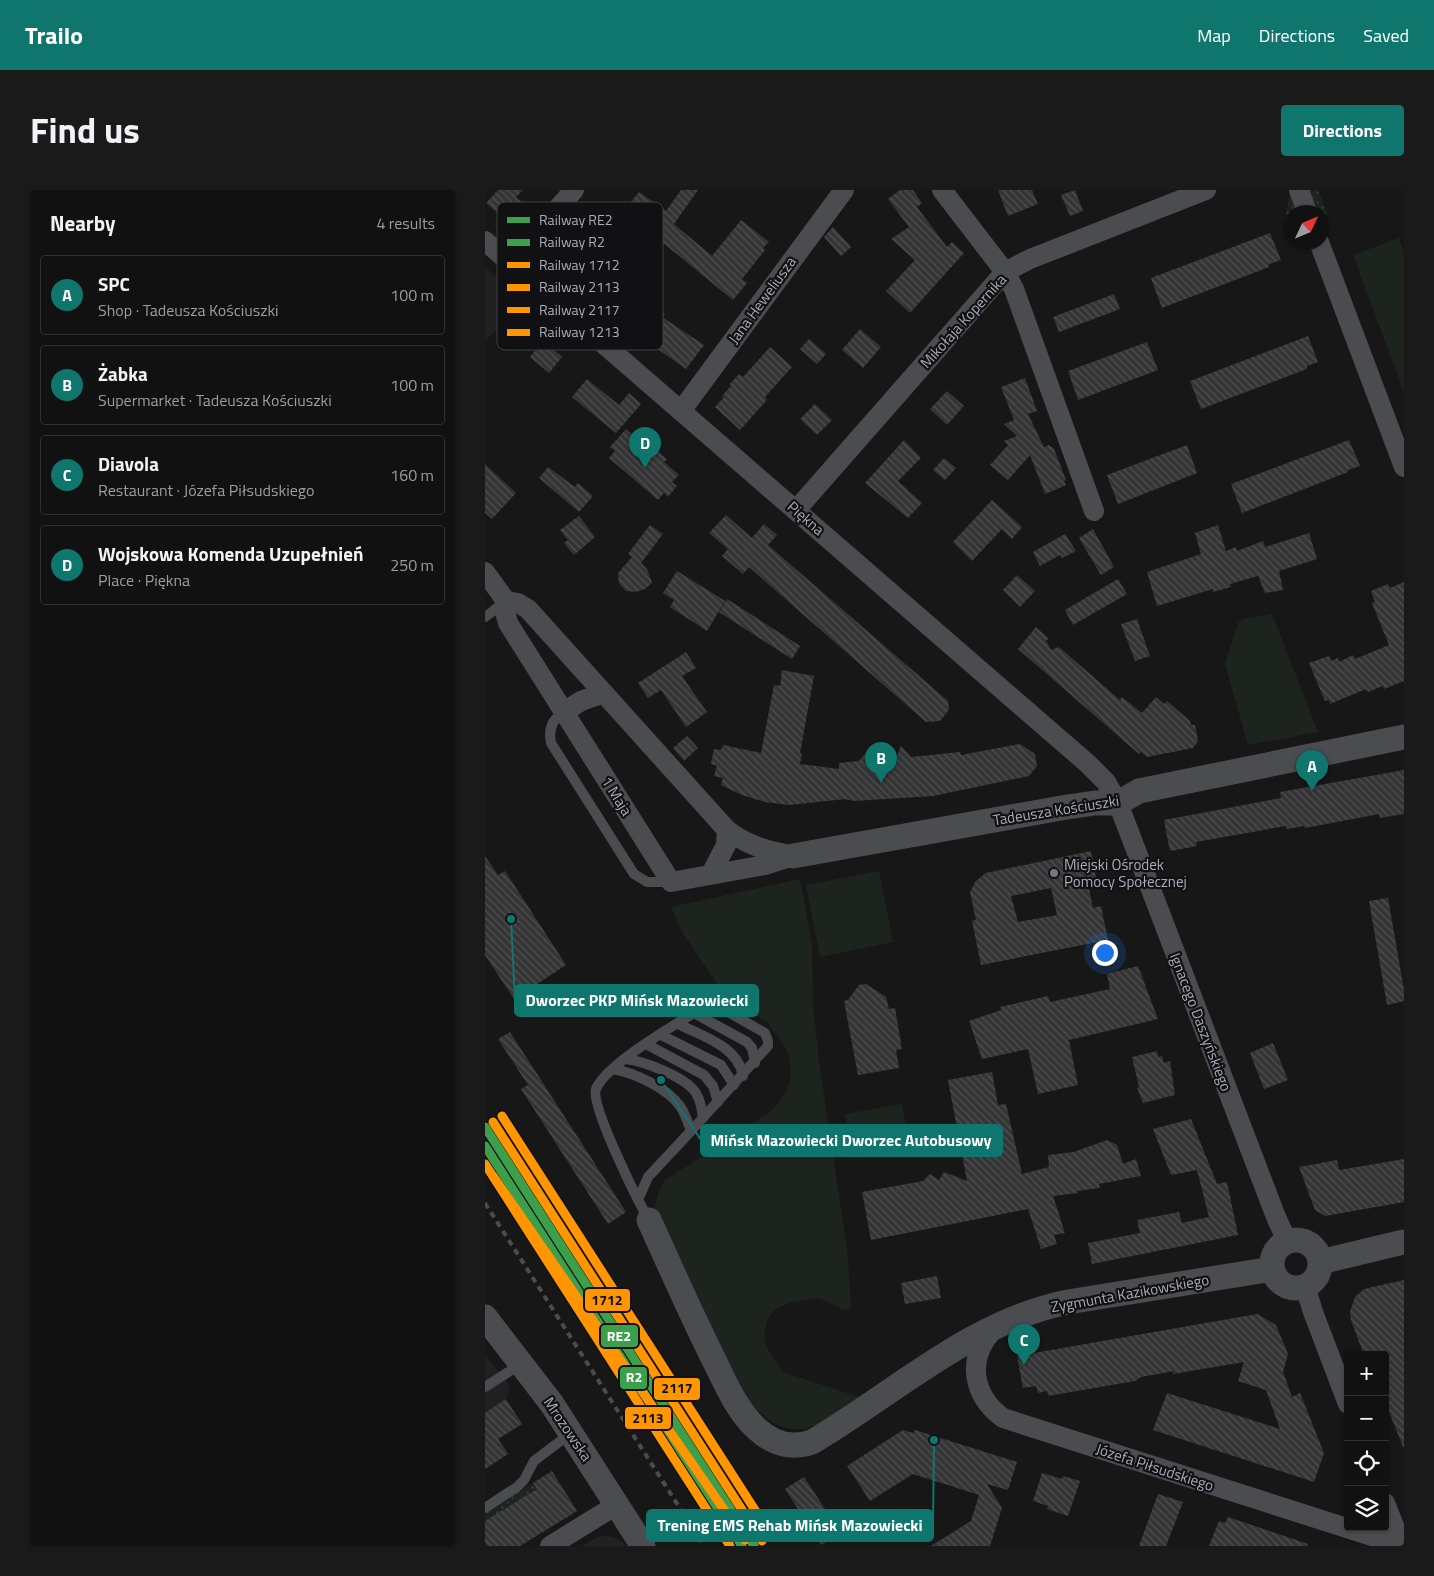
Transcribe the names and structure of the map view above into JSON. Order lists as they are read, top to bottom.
{
  "streets": {
    "street": [
      "Jana Heweliusza",
      "Mikołaja Kopernika",
      "Piękna",
      "1 Maja",
      "Tadeusza Kościuszki",
      "Ignacego Daszyńskiego",
      "Zygmunta Kazikowskiego",
      "Mrozowska",
      "Józefa Piłsudskiego"
    ]
  },
  "crossings": [
    ["Jana Heweliusza", "Piękna"],
    ["Mikołaja Kopernika", "Piękna"],
    ["Piękna", "Tadeusza Kościuszki"],
    ["Piękna", "Ignacego Daszyńskiego"],
    ["Tadeusza Kościuszki", "Ignacego Daszyńskiego"],
    ["Ignacego Daszyńskiego", "Zygmunta Kazikowskiego"],
    ["Zygmunta Kazikowskiego", "Józefa Piłsudskiego"]
  ],
  "places": [
    "Miejski Ośrodek Pomocy Społecznej",
    "Dworzec PKP Mińsk Mazowiecki",
    "Mińsk Mazowiecki Dworzec Autobusowy",
    "Trening EMS Rehab Mińsk Mazowiecki"
  ],
  "lines": [
    "rail line 2117",
    "rail line 1712",
    "rail line RE2",
    "rail line R2",
    "rail line 2113",
    "rail line 1213"
  ],
  "legend": [
    "Railway RE2",
    "Railway R2",
    "Railway 1712",
    "Railway 2113",
    "Railway 2117",
    "Railway 1213"
  ],
  "north": "top right",
  "page": {
    "header": "Trailo",
    "nav": ["Map", "Directions", "Saved"],
    "title": "Find us",
    "buttons": "Directions",
    "heading": ["Nearby", "4 results"],
    "list": [
      {
        "mark": "A",
        "name": "SPC",
        "note": "Shop · Tadeusza Kościuszki",
        "value": "100 m"
      },
      {
        "mark": "B",
        "name": "Żabka",
        "note": "Supermarket · Tadeusza Kościuszki",
        "value": "100 m"
      },
      {
        "mark": "C",
        "name": "Diavola",
        "note": "Restaurant · Józefa Piłsudskiego",
        "value": "160 m"
      },
      {
        "mark": "D",
        "name": "Wojskowa Komenda Uzupełnień",
        "note": "Place · Piękna",
        "value": "250 m"
      }
    ],
    "pins": [
      "D",
      "B",
      "A",
      "C"
    ],
    "map_buttons": ["+", "−"]
  }
}
